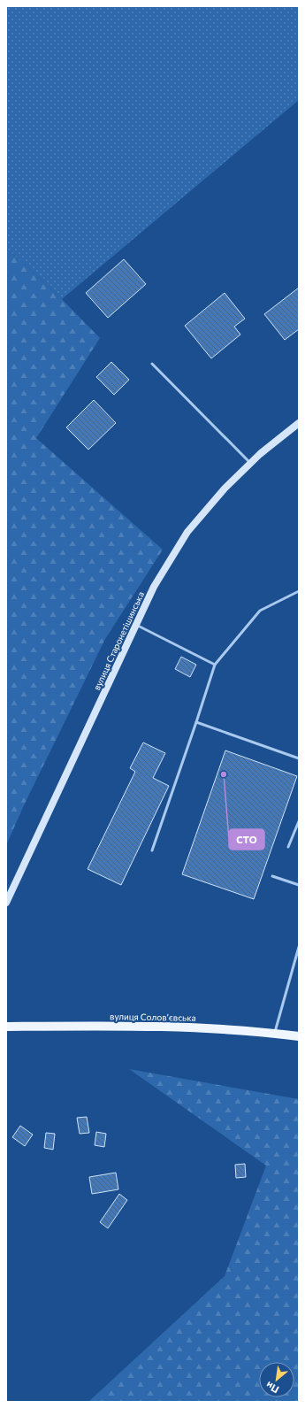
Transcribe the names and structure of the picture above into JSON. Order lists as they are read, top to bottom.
{
  "streets": {
    "main road": ["вулиця Старонетішинська", "вулиця Соловʼєвська"]
  },
  "places": ["СТО"],
  "north": "bottom left"
}
